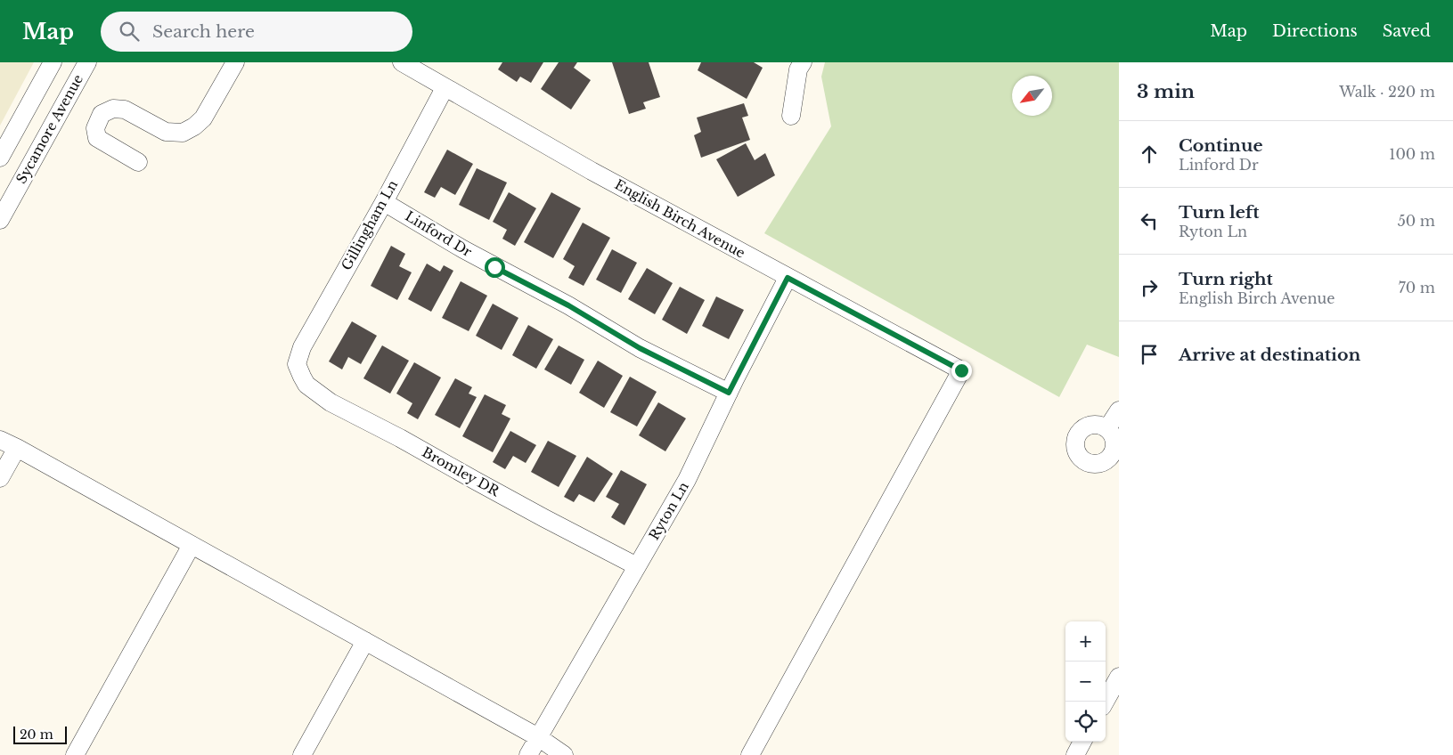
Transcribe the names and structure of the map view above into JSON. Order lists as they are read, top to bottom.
{
  "streets": {
    "street": [
      "Sycamore Avenue",
      "English Birch Avenue",
      "Gillingham Ln",
      "Linford Dr",
      "Bromley DR",
      "Ryton Ln"
    ]
  },
  "crossings": [
    ["English Birch Avenue", "Gillingham Ln"],
    ["English Birch Avenue", "Ryton Ln"],
    ["Gillingham Ln", "Linford Dr"],
    ["Gillingham Ln", "Bromley DR"],
    ["Linford Dr", "Ryton Ln"],
    ["Bromley DR", "Ryton Ln"]
  ],
  "scale_bar": "20 m",
  "north": "bottom left",
  "page": {
    "header": "Map",
    "search": "Search here",
    "nav": ["Map", "Directions", "Saved"],
    "heading": ["3 min", "Walk · 220 m"],
    "list": [
      ["Continue", "Linford Dr", "100 m"],
      ["Turn left", "Ryton Ln", "50 m"],
      ["Turn right", "English Birch Avenue", "70 m"],
      "Arrive at destination"
    ],
    "map_buttons": ["+", "−"],
    "scale": "20 m"
  }
}
